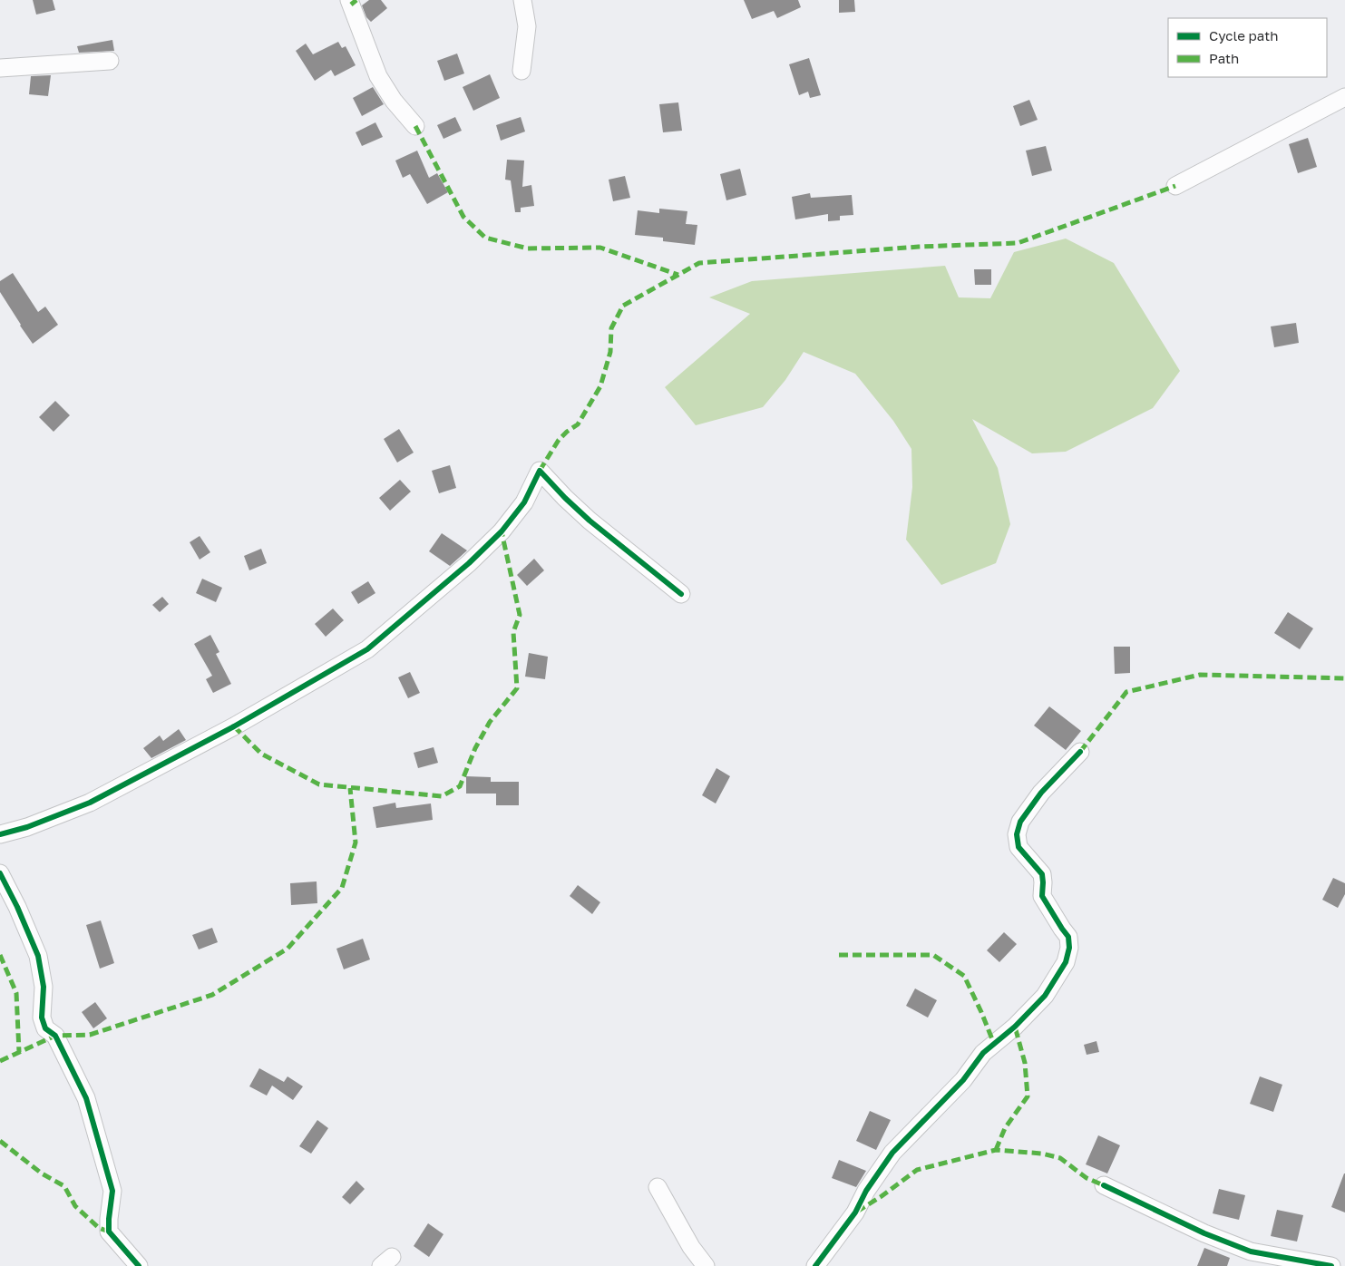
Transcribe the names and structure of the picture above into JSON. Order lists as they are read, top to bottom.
{
  "legend": ["Cycle path", "Path"]
}
